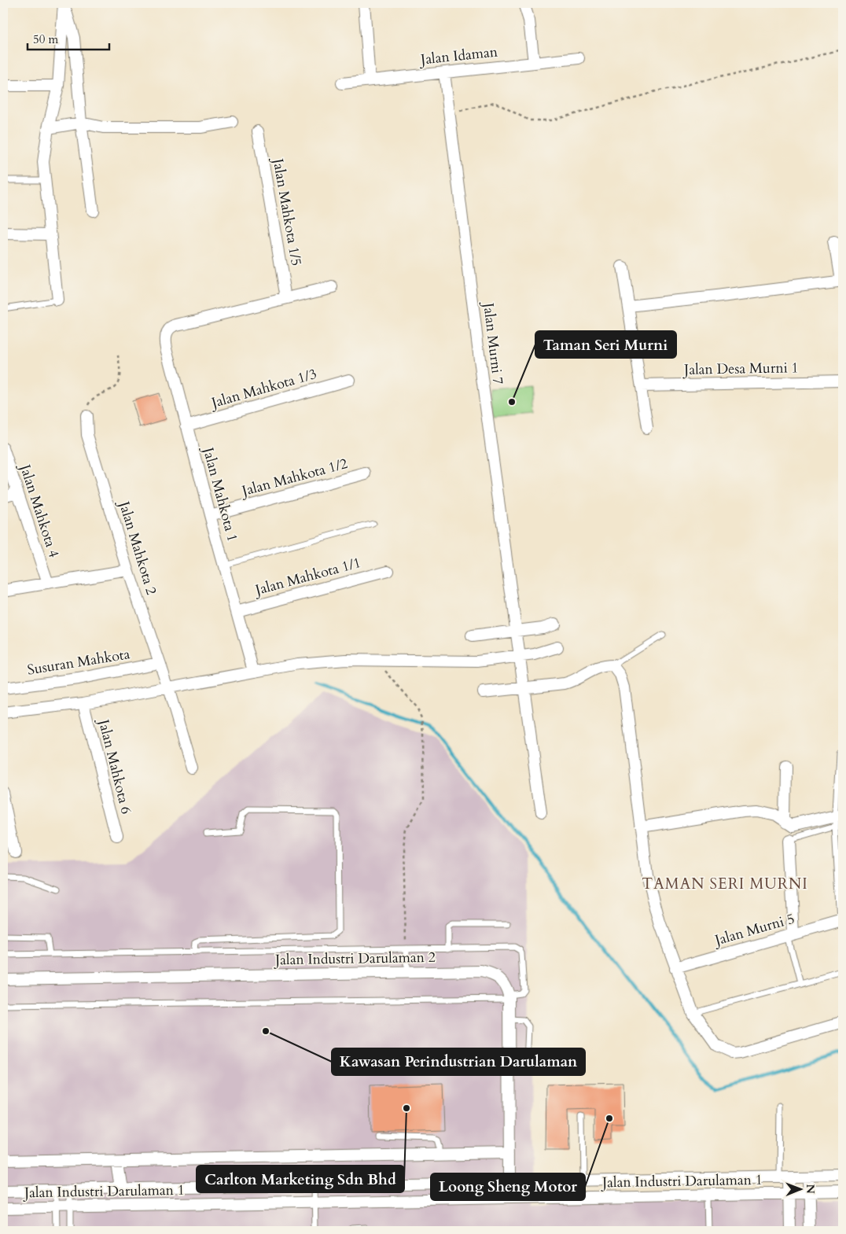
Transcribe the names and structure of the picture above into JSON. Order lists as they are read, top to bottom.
{
  "streets": {
    "street": [
      "Jalan Idaman",
      "Jalan Mahkota 1/5",
      "Jalan Murni 7",
      "Jalan Desa Murni 1",
      "Jalan Mahkota 1/3",
      "Jalan Mahkota 1/2",
      "Jalan Mahkota 1",
      "Jalan Mahkota 4",
      "Jalan Mahkota 2",
      "Jalan Mahkota 1/1",
      "Susuran Mahkota",
      "Jalan Mahkota 6",
      "Jalan Murni 5",
      "Jalan Industri Darulaman 2",
      "Jalan Industri Darulaman 1"
    ]
  },
  "crossings": [
    ["Jalan Idaman", "Jalan Murni 7"],
    ["Jalan Mahkota 1/5", "Jalan Mahkota 1"],
    ["Jalan Mahkota 1/3", "Jalan Mahkota 1"],
    ["Jalan Mahkota 1/2", "Jalan Mahkota 1"],
    ["Jalan Mahkota 1", "Jalan Mahkota 1/1"],
    ["Jalan Mahkota 2", "Susuran Mahkota"]
  ],
  "districts": ["TAMAN SERI MURNI"],
  "places": [
    "Taman Seri Murni",
    "Kawasan Perindustrian Darulaman",
    "Carlton Marketing Sdn Bhd",
    "Loong Sheng Motor"
  ],
  "scale_bar": "50 m",
  "north": "right"
}
